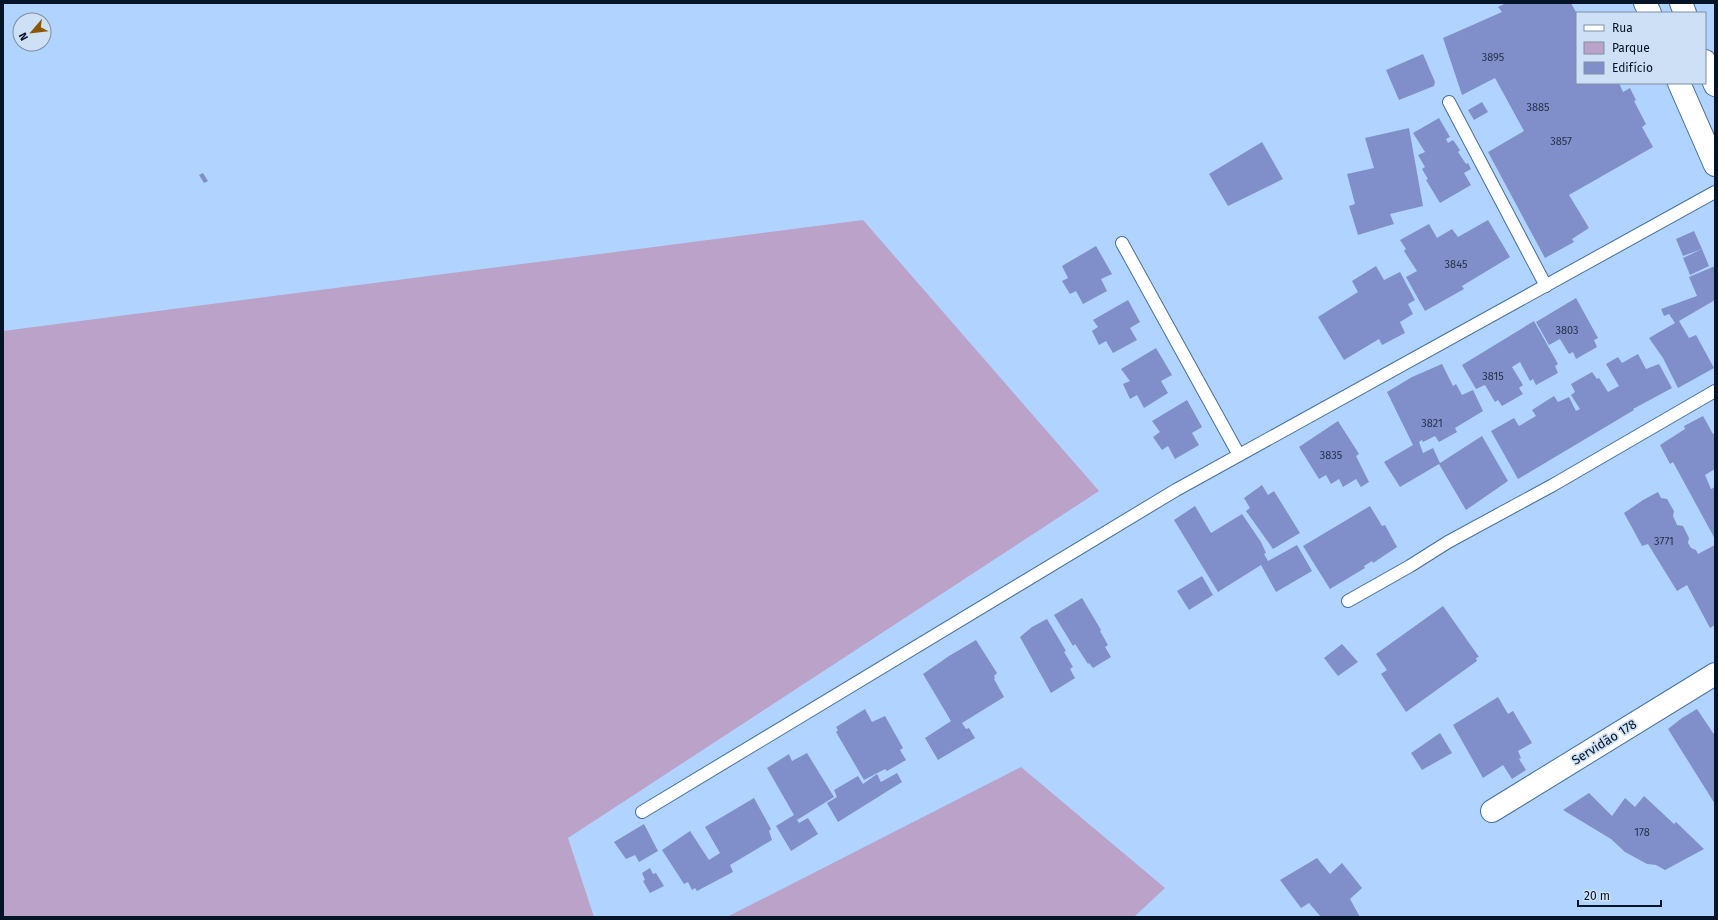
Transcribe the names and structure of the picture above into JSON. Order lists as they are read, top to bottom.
{
  "streets": {
    "main road": ["Servidão 178"]
  },
  "house_numbers": [
    "3895",
    "3885",
    "3857",
    "3845",
    "3803",
    "3815",
    "3821",
    "3835",
    "3771",
    "178"
  ],
  "legend": ["Rua", "Parque", "Edifício"],
  "scale_bar": "20 m",
  "north": "bottom left"
}
